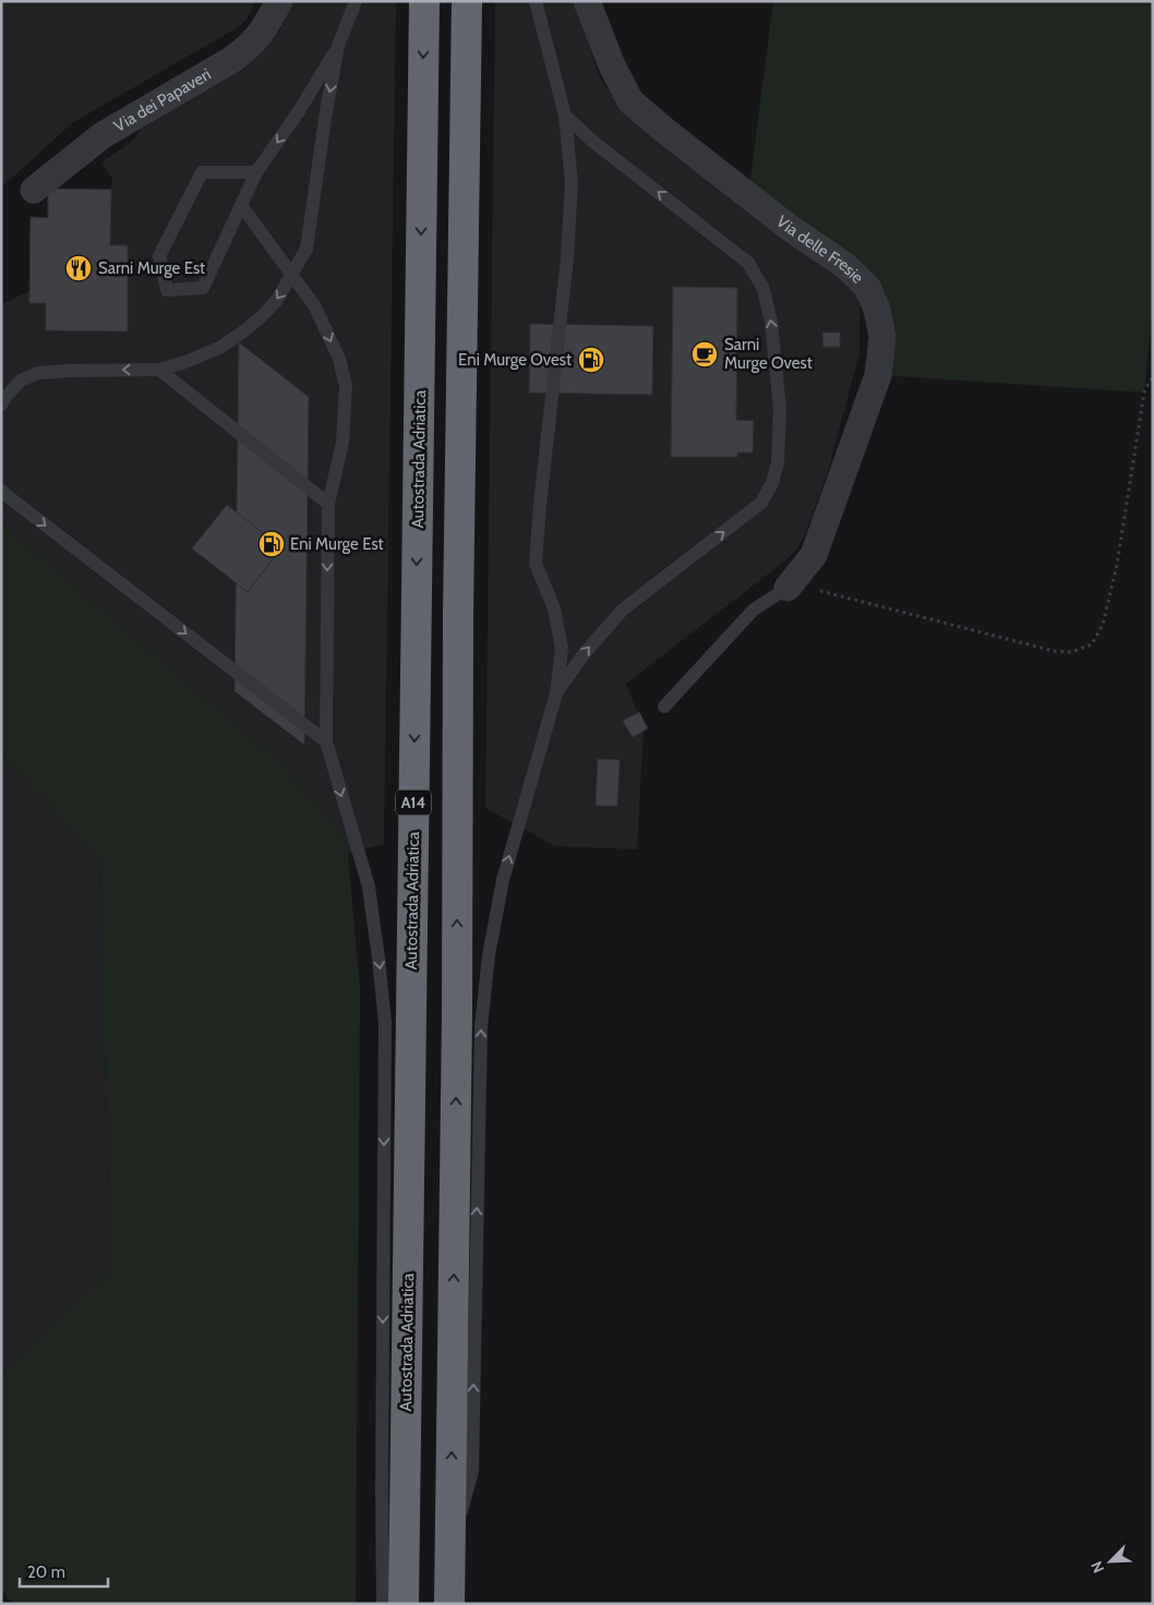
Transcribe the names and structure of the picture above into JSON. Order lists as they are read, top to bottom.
{
  "streets": {
    "highway": ["Autostrada Adriatica", "A14"],
    "street": ["Via dei Papaveri", "Via delle Fresie"]
  },
  "places": {
    "restaurant": ["Sarni Murge Est"],
    "cafe": ["Sarni Murge Ovest"],
    "fuel station": ["Eni Murge Ovest", "Eni Murge Est"]
  },
  "scale_bar": "20 m",
  "north": "bottom left"
}
